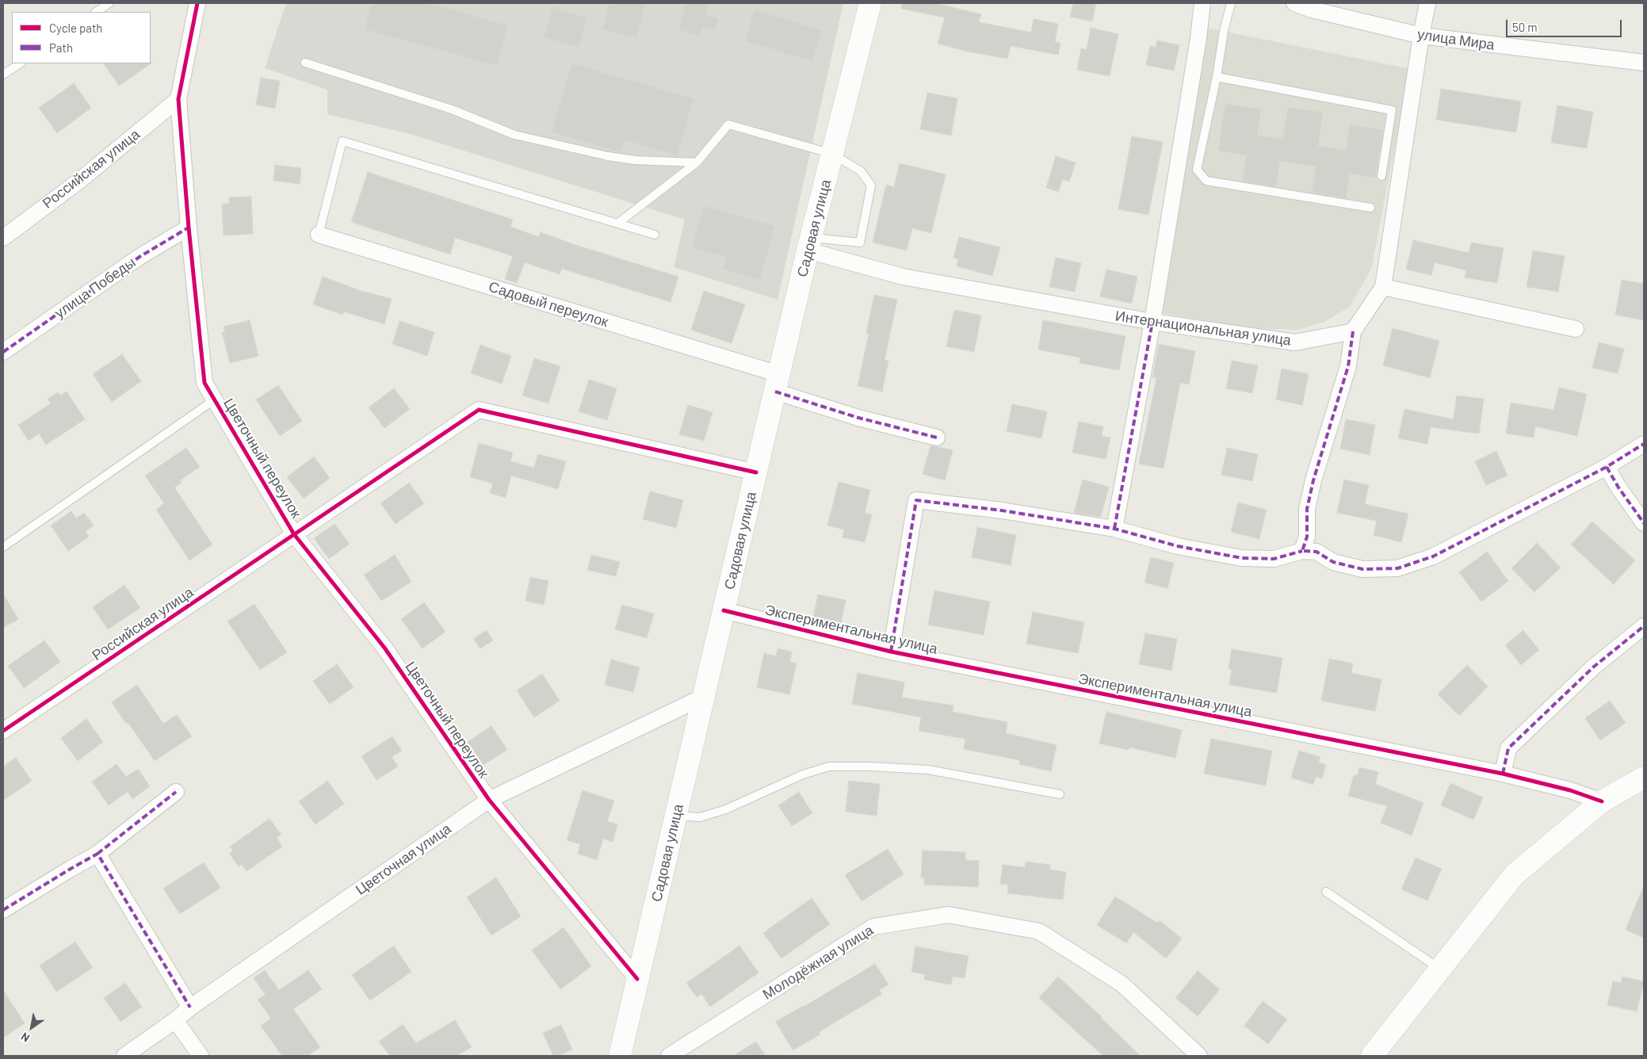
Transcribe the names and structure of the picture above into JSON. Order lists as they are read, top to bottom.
{
  "streets": {
    "main road": ["Садовая улица"],
    "street": [
      "улица Мира",
      "Российская улица",
      "улица Победы",
      "Садовый переулок",
      "Интернациональная улица",
      "Цветочный переулок",
      "Экспериментальная улица",
      "Цветочная улица",
      "Молодёжная улица"
    ]
  },
  "crossings": [
    ["Российская улица", "Садовая улица"],
    ["Российская улица", "Цветочный переулок"],
    ["Садовая улица", "Садовый переулок"],
    ["Садовая улица", "Интернациональная улица"],
    ["Садовая улица", "Цветочный переулок"],
    ["Садовая улица", "Экспериментальная улица"],
    ["Садовая улица", "Цветочная улица"],
    ["улица Победы", "Цветочный переулок"],
    ["Цветочный переулок", "Цветочная улица"]
  ],
  "legend": ["Cycle path", "Path"],
  "scale_bar": "50 m",
  "north": "bottom left"
}
